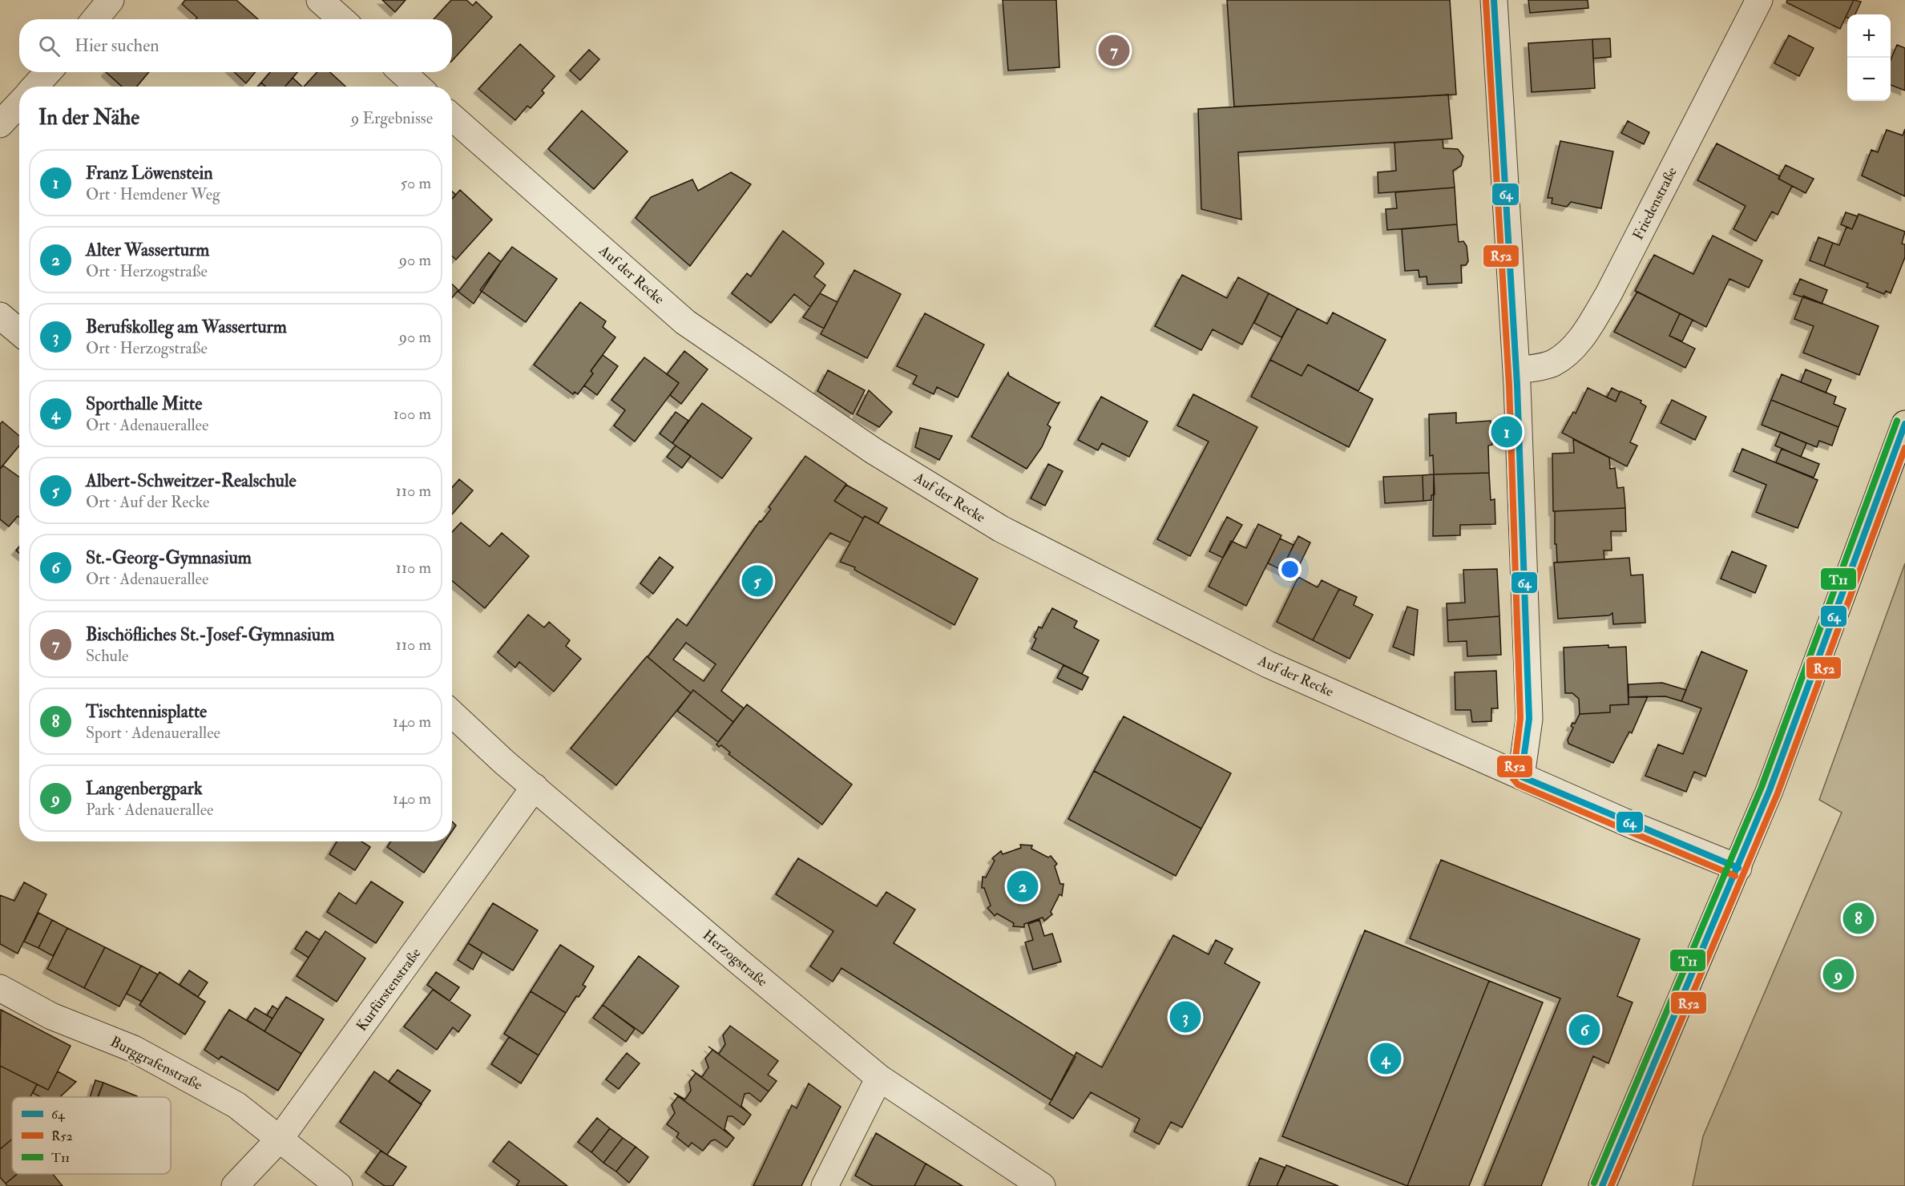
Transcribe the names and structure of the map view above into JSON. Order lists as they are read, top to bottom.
{
  "streets": {
    "street": [
      "Friedenstraße",
      "Auf der Recke",
      "Herzogstraße",
      "Kurfürstenstraße",
      "Burggrafenstraße"
    ]
  },
  "crossings": [
    ["Herzogstraße", "Kurfürstenstraße"],
    ["Kurfürstenstraße", "Burggrafenstraße"]
  ],
  "lines": ["transit line 64", "transit line R52", "transit line T11"],
  "legend": ["64", "R52", "T11"],
  "page": {
    "map_buttons": ["+", "−"],
    "search": "Hier suchen",
    "pins": [
      "7",
      "1",
      "5",
      "2",
      "8",
      "9",
      "3",
      "6",
      "4"
    ],
    "heading": ["In der Nähe", "9 Ergebnisse"],
    "list": [
      {
        "mark": "1",
        "name": "Franz Löwenstein",
        "note": "Ort · Hemdener Weg",
        "value": "50 m"
      },
      {
        "mark": "2",
        "name": "Alter Wasserturm",
        "note": "Ort · Herzogstraße",
        "value": "90 m"
      },
      {
        "mark": "3",
        "name": "Berufskolleg am Wasserturm",
        "note": "Ort · Herzogstraße",
        "value": "90 m"
      },
      {
        "mark": "4",
        "name": "Sporthalle Mitte",
        "note": "Ort · Adenauerallee",
        "value": "100 m"
      },
      {
        "mark": "5",
        "name": "Albert-Schweitzer-Realschule",
        "note": "Ort · Auf der Recke",
        "value": "110 m"
      },
      {
        "mark": "6",
        "name": "St.-Georg-Gymnasium",
        "note": "Ort · Adenauerallee",
        "value": "110 m"
      },
      {
        "mark": "7",
        "name": "Bischöfliches St.-Josef-Gymnasium",
        "note": "Schule",
        "value": "110 m"
      },
      {
        "mark": "8",
        "name": "Tischtennisplatte",
        "note": "Sport · Adenauerallee",
        "value": "140 m"
      },
      {
        "mark": "9",
        "name": "Langenbergpark",
        "note": "Park · Adenauerallee",
        "value": "140 m"
      }
    ]
  }
}
